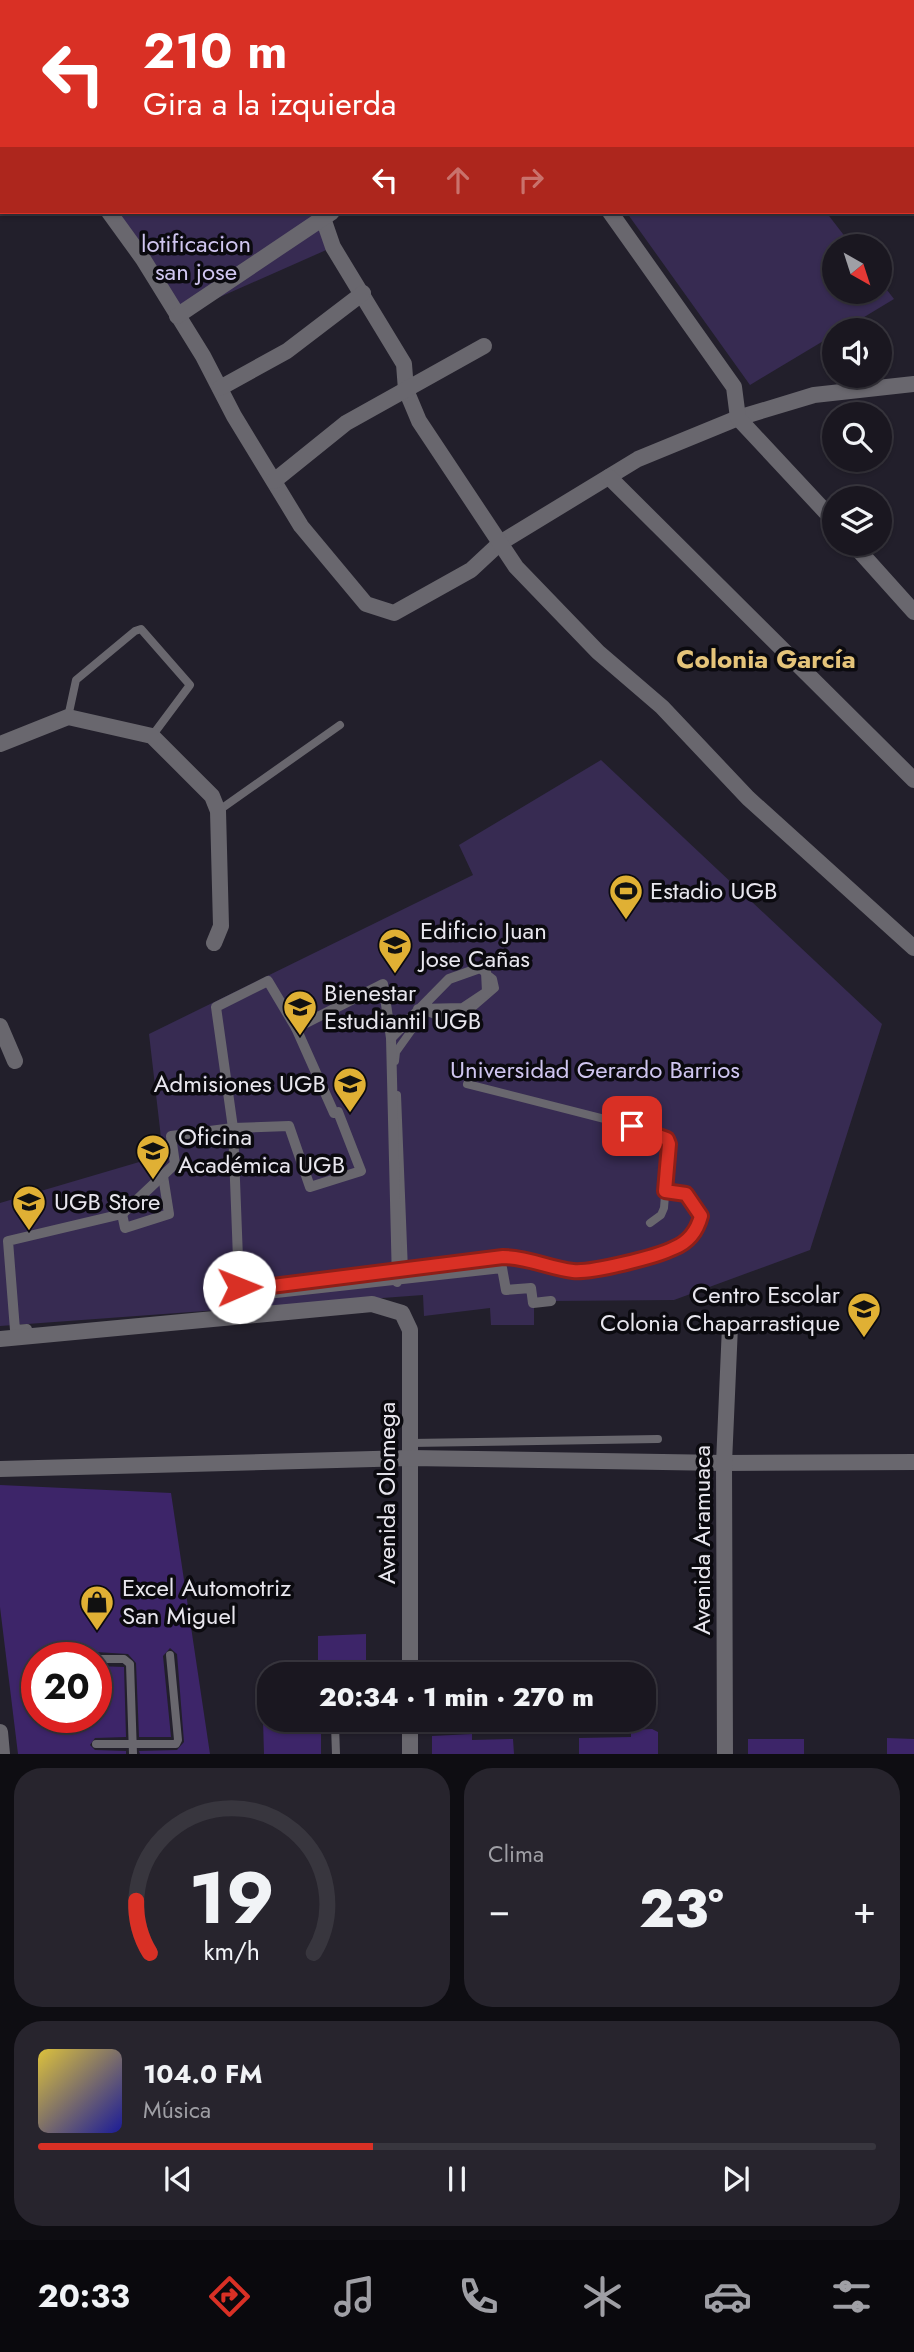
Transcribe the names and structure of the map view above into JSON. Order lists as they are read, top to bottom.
{
  "streets": {
    "street": ["Avenida Olomega", "Avenida Aramuaca"]
  },
  "districts": ["Colonia García"],
  "parks": ["lotificacion san jose", "Universidad Gerardo Barrios"],
  "places": {
    "sports": ["Estadio UGB"],
    "school or university": [
      "Edificio Juan Jose Cañas",
      "Bienestar Estudiantil UGB",
      "Admisiones UGB",
      "Oficina Académica UGB",
      "UGB Store",
      "Centro Escolar Colonia Chaparrastique"
    ],
    "shop": ["Excel Automotriz San Miguel"]
  },
  "north": "bottom right",
  "page": {
    "turn": ["210 m", "Gira a la izquierda"],
    "limit": "20",
    "trip": "20:34 · 1 min · 270 m",
    "tile": "Clima",
    "heat": ["−", "23°", "+"],
    "song": ["104.0 FM", "Música"],
    "tabs": "20:33",
    "gauge": ["19", "km/h"]
  }
}
